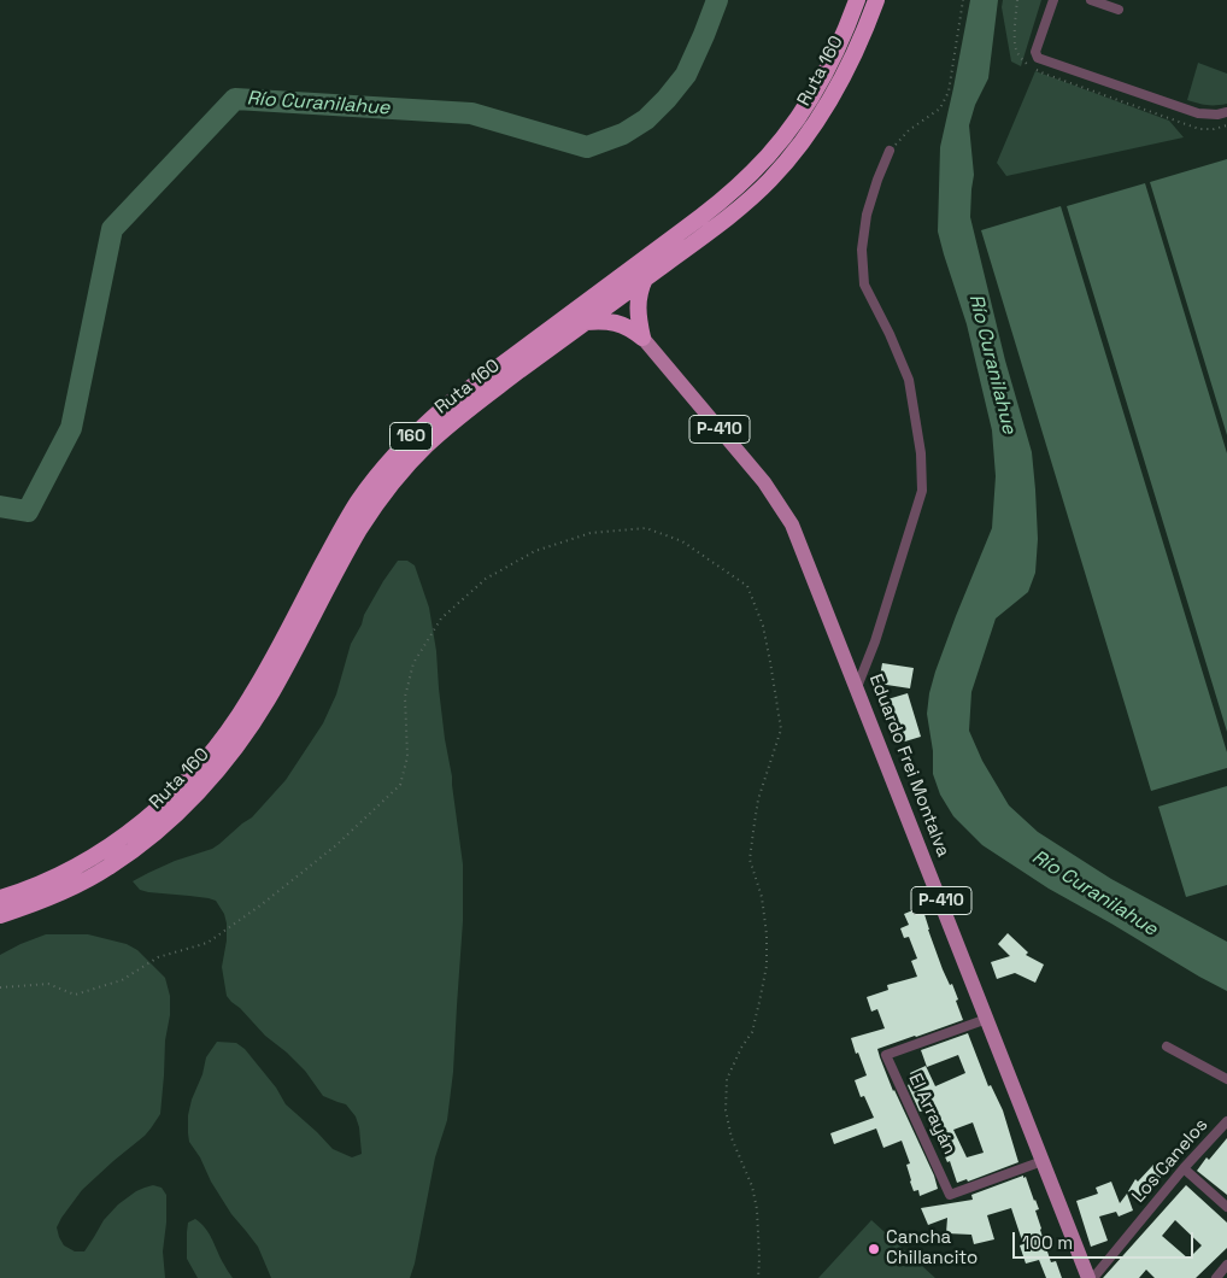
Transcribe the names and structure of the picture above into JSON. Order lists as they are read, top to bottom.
{
  "streets": {
    "highway": ["Ruta 160", "160"],
    "main road": ["P-410", "Eduardo Frei Montalva"],
    "street": ["El Arrayán", "Los Canelos"]
  },
  "crossings": [
    ["Eduardo Frei Montalva", "El Arrayán"]
  ],
  "water": ["Río Curanilahue"],
  "places": ["Cancha Chillancito"],
  "scale_bar": "100 m"
}
